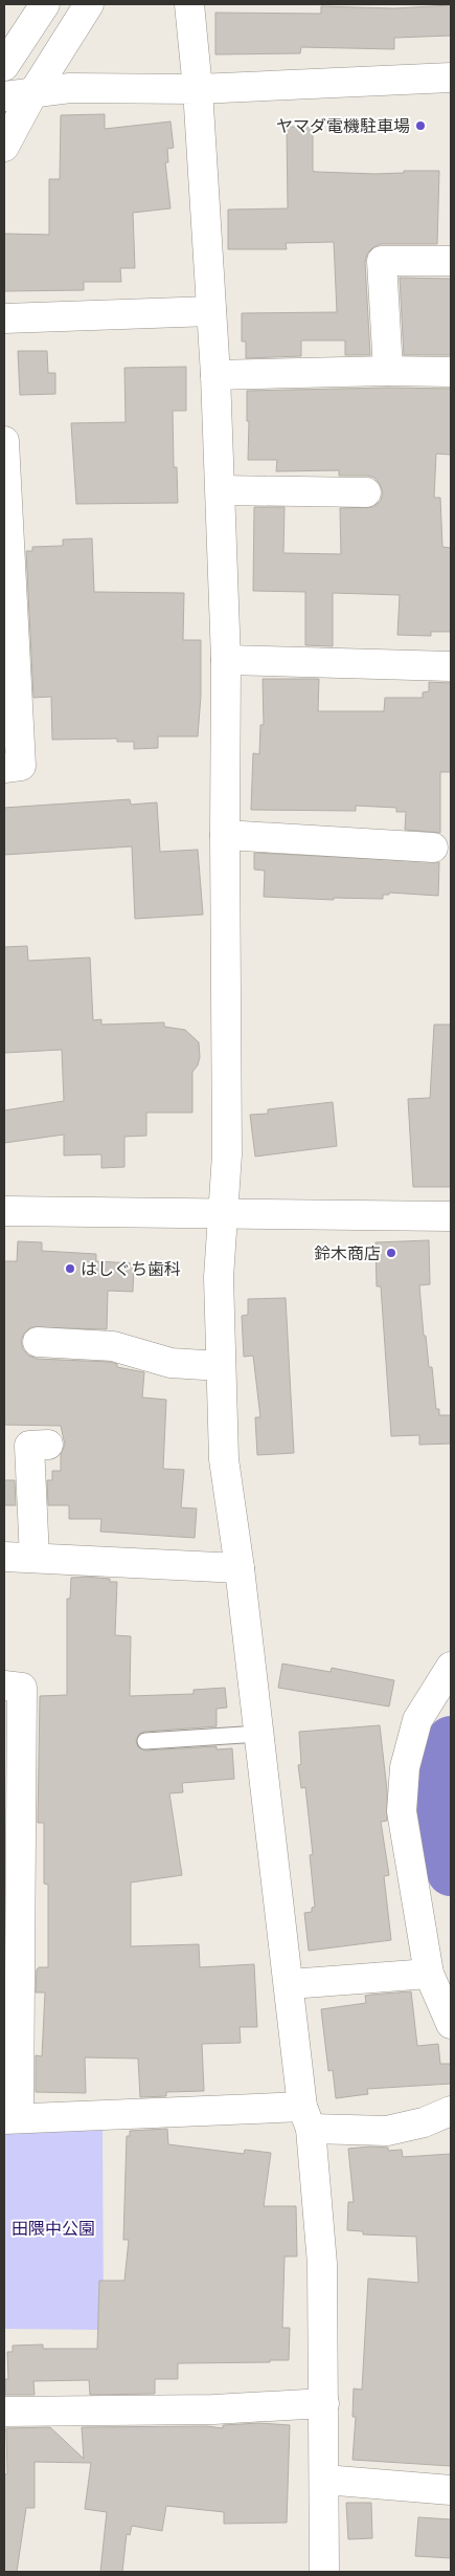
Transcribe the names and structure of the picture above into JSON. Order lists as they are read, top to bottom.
{
  "parks": ["田隈中公園"],
  "places": ["ヤマダ電機駐車場", "鈴木商店", "はしぐち歯科"]
}
